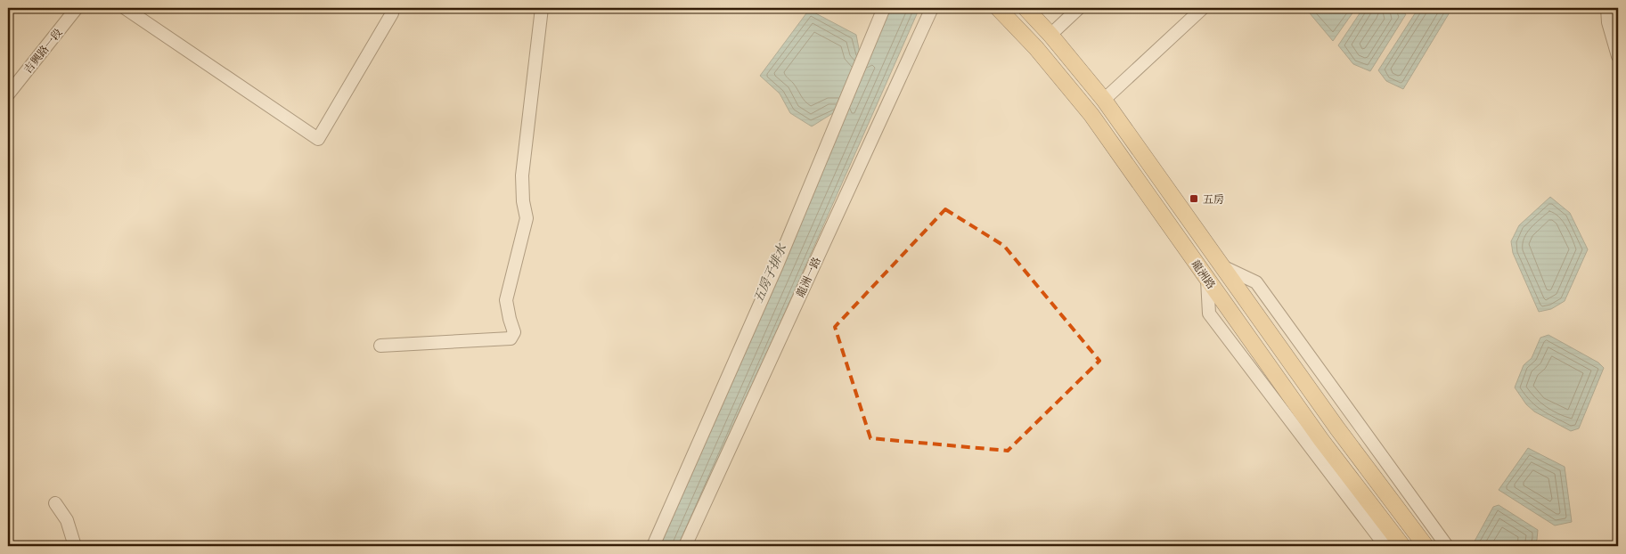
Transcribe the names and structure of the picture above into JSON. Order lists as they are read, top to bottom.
{
  "streets": {
    "main road": ["龍洲路"],
    "street": ["吉興路一段", "龍洲一路"]
  },
  "water": ["五房子排水"],
  "places": {
    "transit": ["五房"]
  }
}
